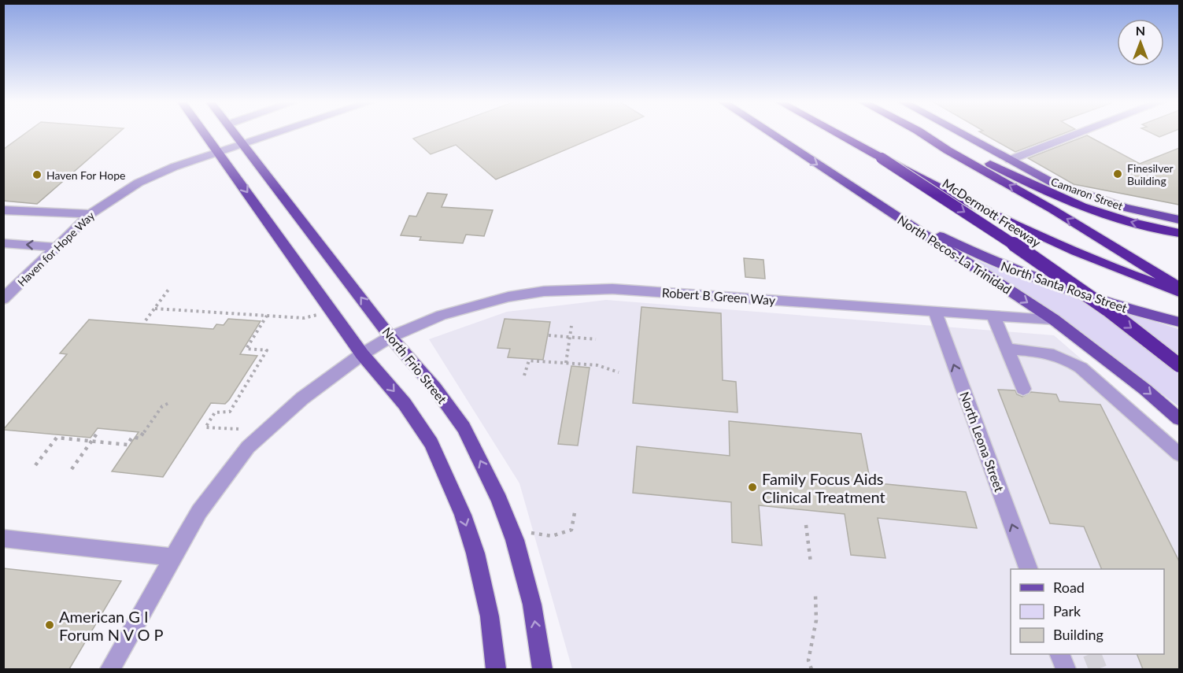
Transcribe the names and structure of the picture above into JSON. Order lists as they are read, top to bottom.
{
  "streets": {
    "highway": ["McDermott Freeway"],
    "main road": [
      "Camaron Street",
      "North Pecos-La Trinidad",
      "North Santa Rosa Street",
      "North Frio Street"
    ],
    "street": ["Haven for Hope Way", "Robert B Green Way", "North Leona Street"]
  },
  "crossings": [
    ["Haven for Hope Way", "North Frio Street"],
    ["North Pecos-La Trinidad", "North Santa Rosa Street"],
    ["North Pecos-La Trinidad", "Robert B Green Way"],
    ["Robert B Green Way", "North Frio Street"],
    ["Robert B Green Way", "North Leona Street"]
  ],
  "one_way": ["North Pecos-La Trinidad", "North Leona Street"],
  "places": [
    "Finesilver Building",
    "Haven For Hope",
    "Family Focus Aids Clinical Treatment",
    "American G I Forum N V O P"
  ],
  "legend": ["Road", "Park", "Building"],
  "north": "top"
}
